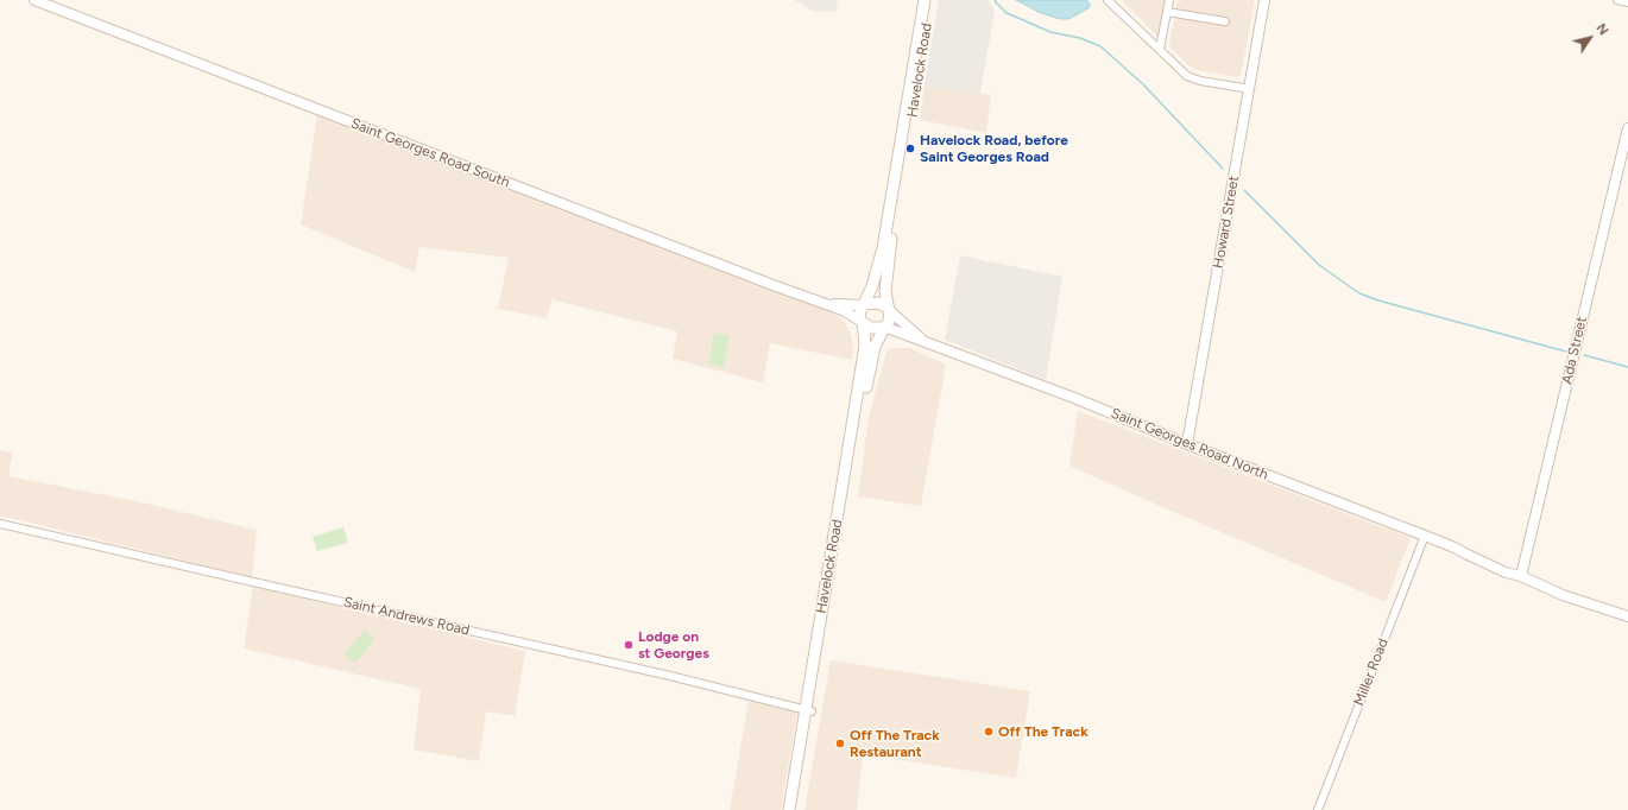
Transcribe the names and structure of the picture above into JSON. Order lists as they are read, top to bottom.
{
  "streets": {
    "main road": ["Havelock Road"],
    "street": [
      "Saint Georges Road South",
      "Howard Street",
      "Ada Street",
      "Saint Georges Road North",
      "Saint Andrews Road",
      "Miller Road"
    ]
  },
  "crossings": [
    ["Havelock Road", "Saint Georges Road South"],
    ["Havelock Road", "Saint Georges Road North"],
    ["Havelock Road", "Saint Andrews Road"],
    ["Saint Georges Road South", "Saint Georges Road North"],
    ["Howard Street", "Saint Georges Road North"],
    ["Ada Street", "Saint Georges Road North"],
    ["Saint Georges Road North", "Miller Road"]
  ],
  "places": [
    "Havelock Road, before Saint Georges Road",
    "Lodge on st Georges",
    "Off The Track",
    "Off The Track Restaurant"
  ],
  "north": "top right"
}
